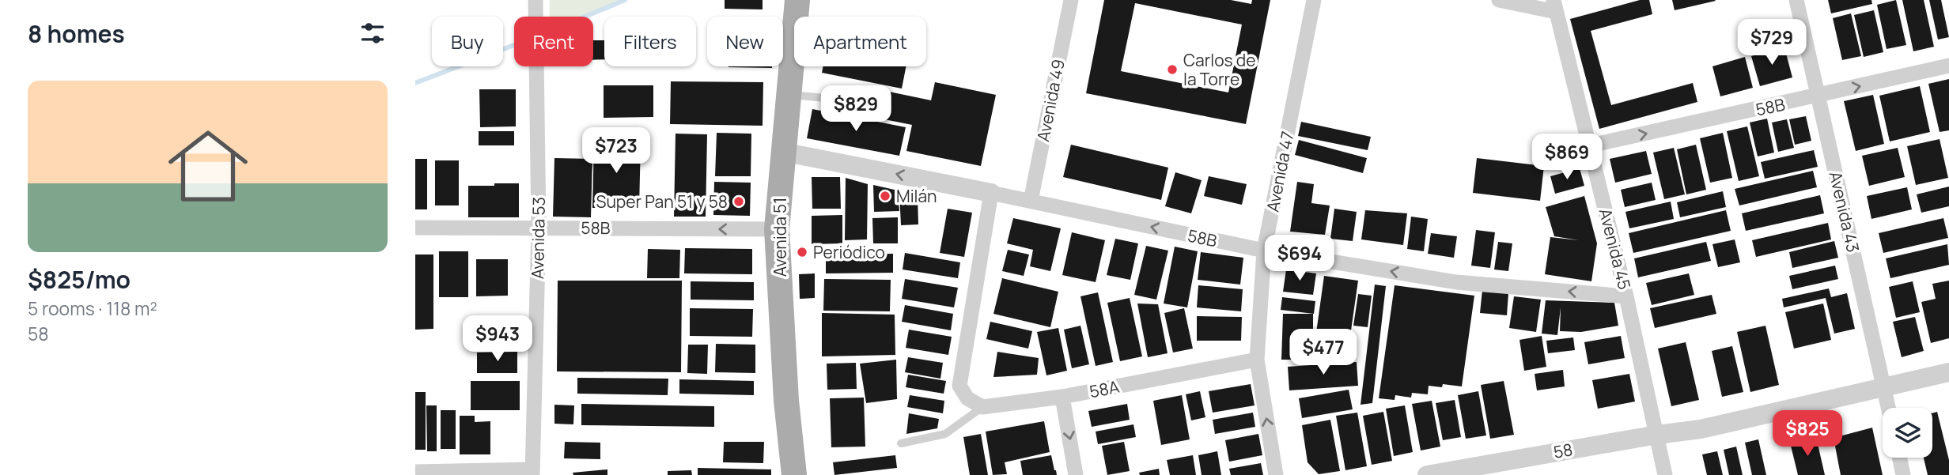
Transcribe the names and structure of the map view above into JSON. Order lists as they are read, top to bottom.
{
  "streets": {
    "main road": ["Avenida 51"],
    "street": [
      "Avenida 49",
      "58B",
      "Avenida 47",
      "Avenida 43",
      "Avenida 53",
      "Avenida 45",
      "58A",
      "58"
    ]
  },
  "crossings": [
    ["Avenida 49", "58B"],
    ["58B", "Avenida 47"],
    ["58B", "Avenida 43"],
    ["58B", "Avenida 51"],
    ["58B", "Avenida 53"],
    ["58B", "Avenida 45"],
    ["Avenida 47", "58A"],
    ["Avenida 43", "58"],
    ["Avenida 45", "58"]
  ],
  "places": [
    "Carlos de la Torre",
    "Milán",
    "Super Pan 51 y 58",
    "Periódico"
  ],
  "page": {
    "heading": "8 homes",
    "chip": [
      "Buy",
      "Rent",
      "Filters",
      "New",
      "Apartment"
    ],
    "price": [
      "$729",
      "$829",
      "$723",
      "$869",
      "$694",
      "$943",
      "$477",
      "$825"
    ],
    "list": [
      {
        "name": "$825/mo",
        "note": "5 rooms · 118 m² · 58"
      }
    ]
  }
}
